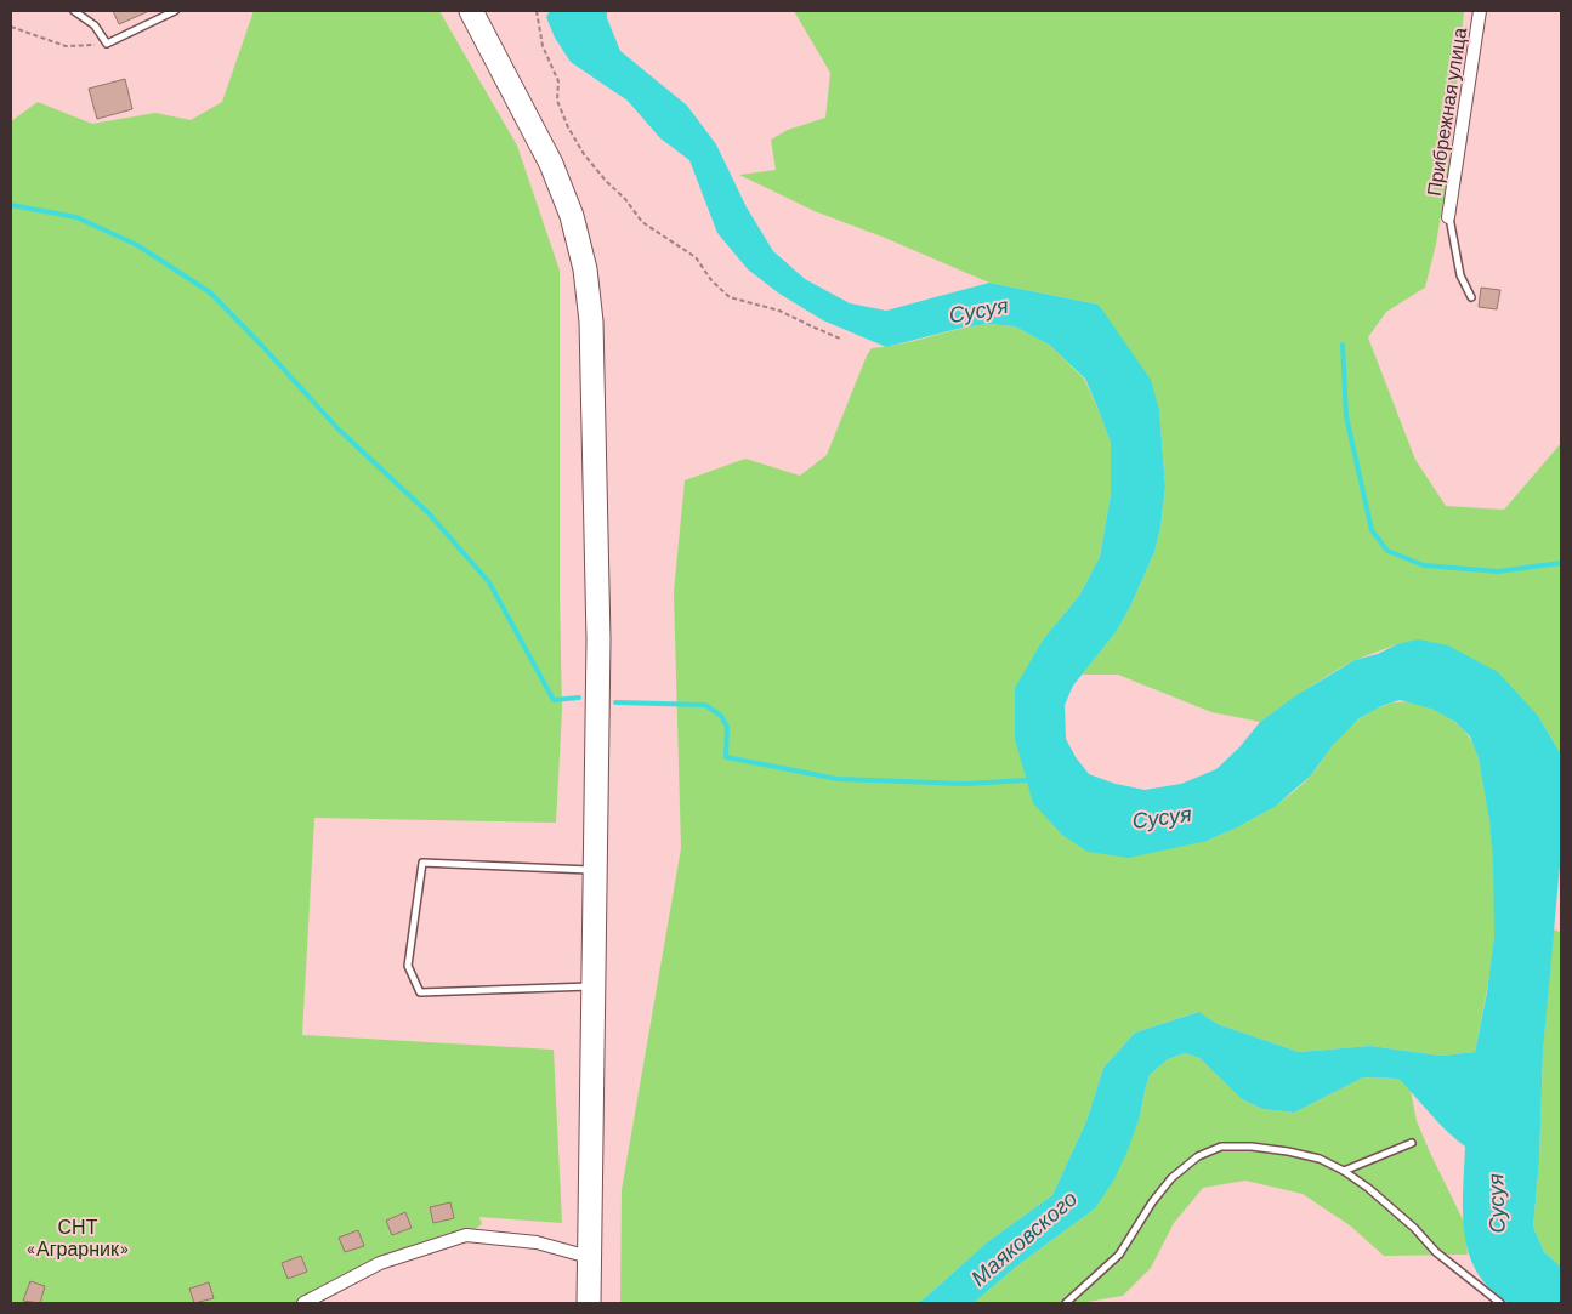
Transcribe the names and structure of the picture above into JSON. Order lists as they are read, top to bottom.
{
  "streets": {
    "street": ["Прибрежная улица"]
  },
  "water": ["Сусуя", "Маяковского"],
  "parks": ["СНТ «Аграрник»"]
}
